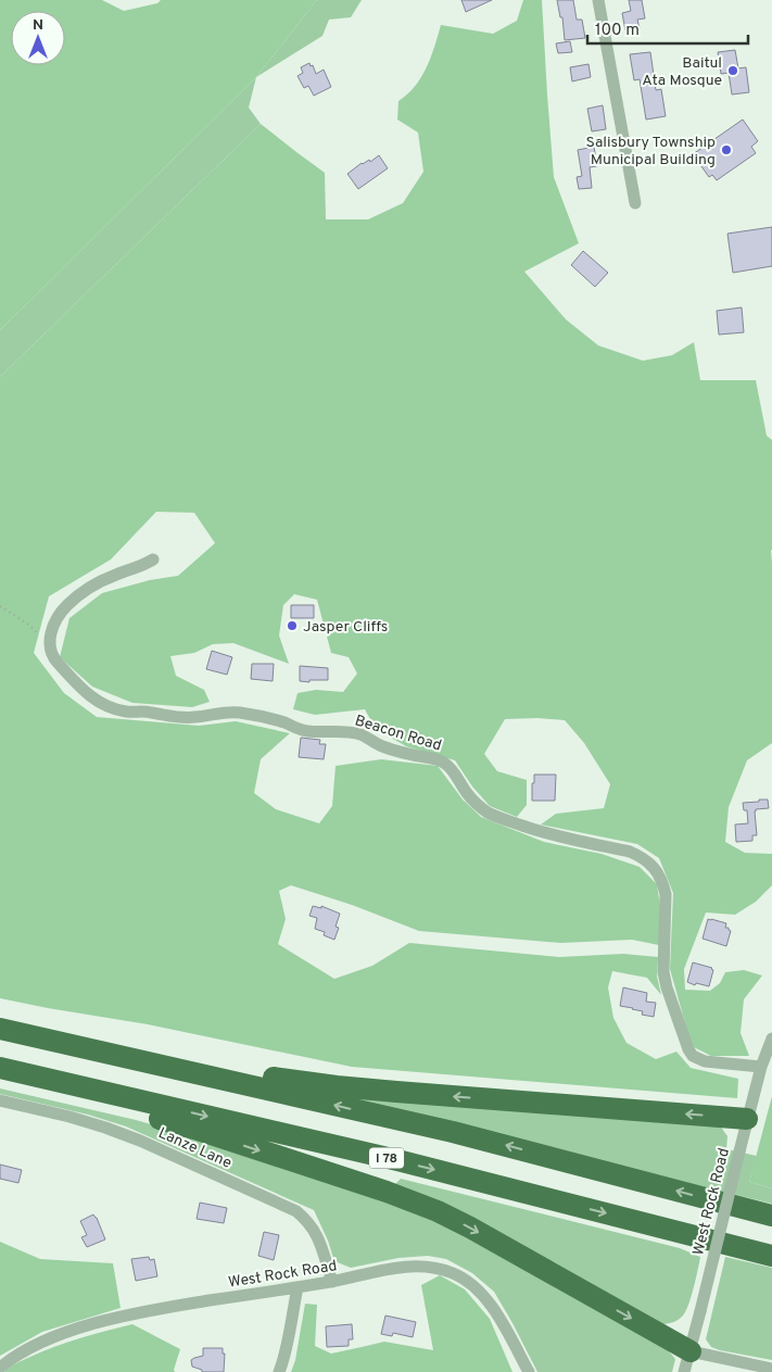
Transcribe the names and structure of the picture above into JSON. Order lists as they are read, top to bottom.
{
  "streets": {
    "highway": ["I 78"],
    "street": ["Beacon Road", "Lanze Lane", "West Rock Road"]
  },
  "crossings": [
    ["Beacon Road", "West Rock Road"],
    ["Lanze Lane", "West Rock Road"]
  ],
  "places": ["Baitul Ata Mosque", "Salisbury Township Municipal Building", "Jasper Cliffs"],
  "scale_bar": "100 m",
  "north": "top"
}
